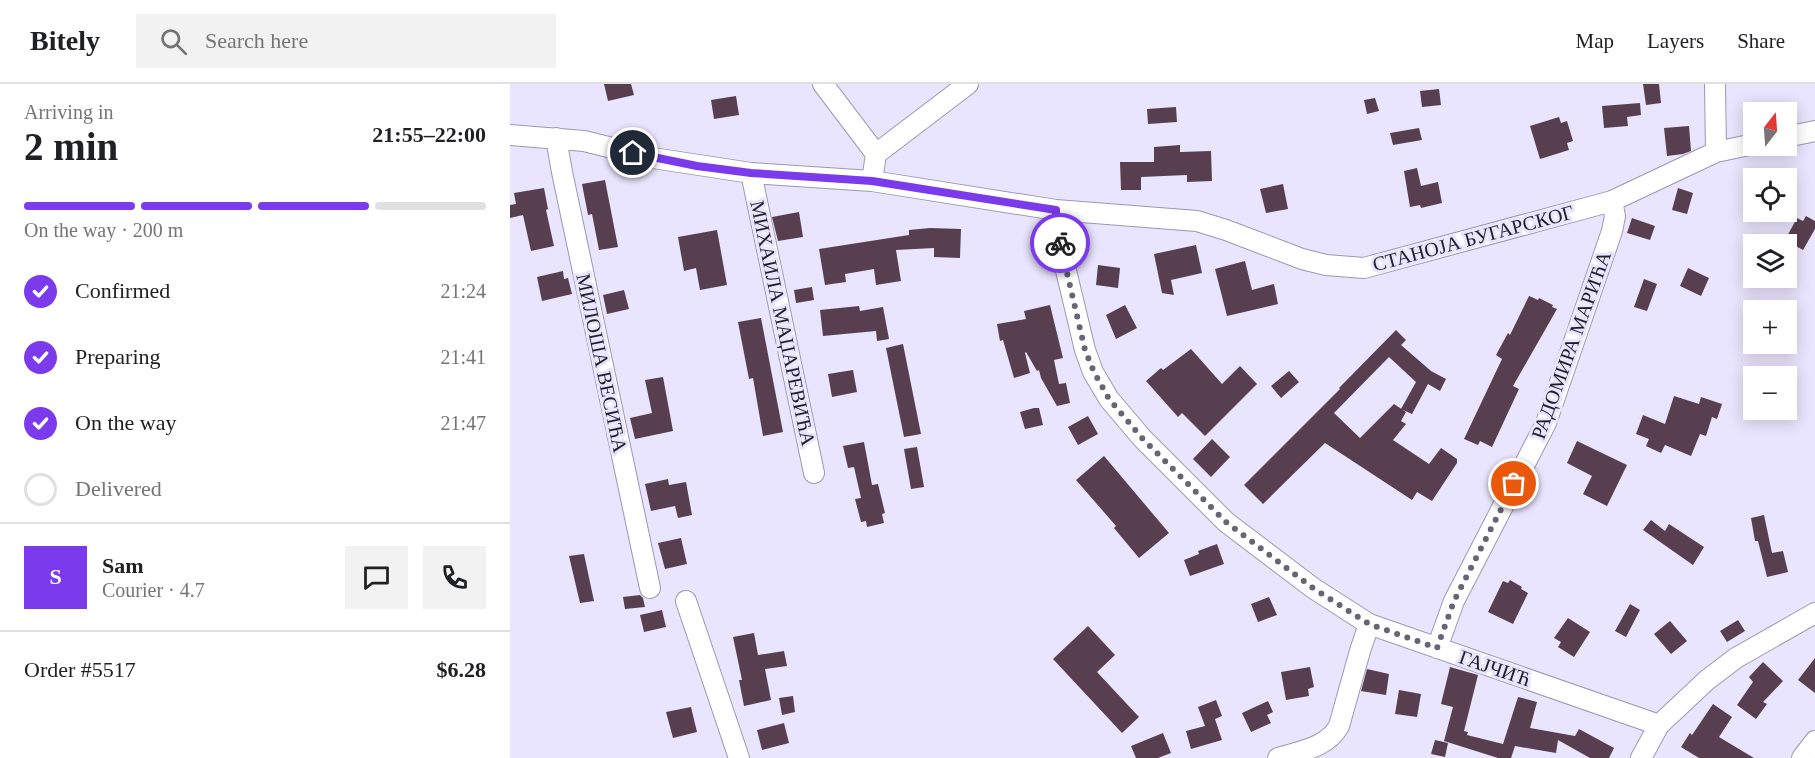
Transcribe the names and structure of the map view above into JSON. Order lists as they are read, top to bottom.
{
  "streets": {
    "street": [
      "СТАНОЈА БУГАРСКОГ",
      "МИХАИЛА МАЏАРЕВИЋА",
      "РАДОМИРА МАРИЋА",
      "МИЛОША ВЕСИЋА",
      "ГАЈЧИЋ"
    ]
  },
  "crossings": [
    ["СТАНОЈА БУГАРСКОГ", "МИХАИЛА МАЏАРЕВИЋА"],
    ["СТАНОЈА БУГАРСКОГ", "РАДОМИРА МАРИЋА"],
    ["СТАНОЈА БУГАРСКОГ", "МИЛОША ВЕСИЋА"],
    ["СТАНОЈА БУГАРСКОГ", "ГАЈЧИЋ"],
    ["РАДОМИРА МАРИЋА", "ГАЈЧИЋ"]
  ],
  "north": "top",
  "page": {
    "header": "Bitely",
    "search": "Search here",
    "nav": ["Map", "Layers", "Share"],
    "heading": ["2 min", "Arriving in", "21:55–22:00"],
    "panel": [
      "Sam",
      "Courier · 4.7",
      "Order #5517",
      "$6.28"
    ],
    "map_buttons": ["+", "−"],
    "bar": "On the way · 200 m",
    "list": [
      ["Confirmed", "21:24"],
      ["Preparing", "21:41"],
      ["On the way", "21:47"],
      "Delivered"
    ],
    "round": "S"
  }
}
